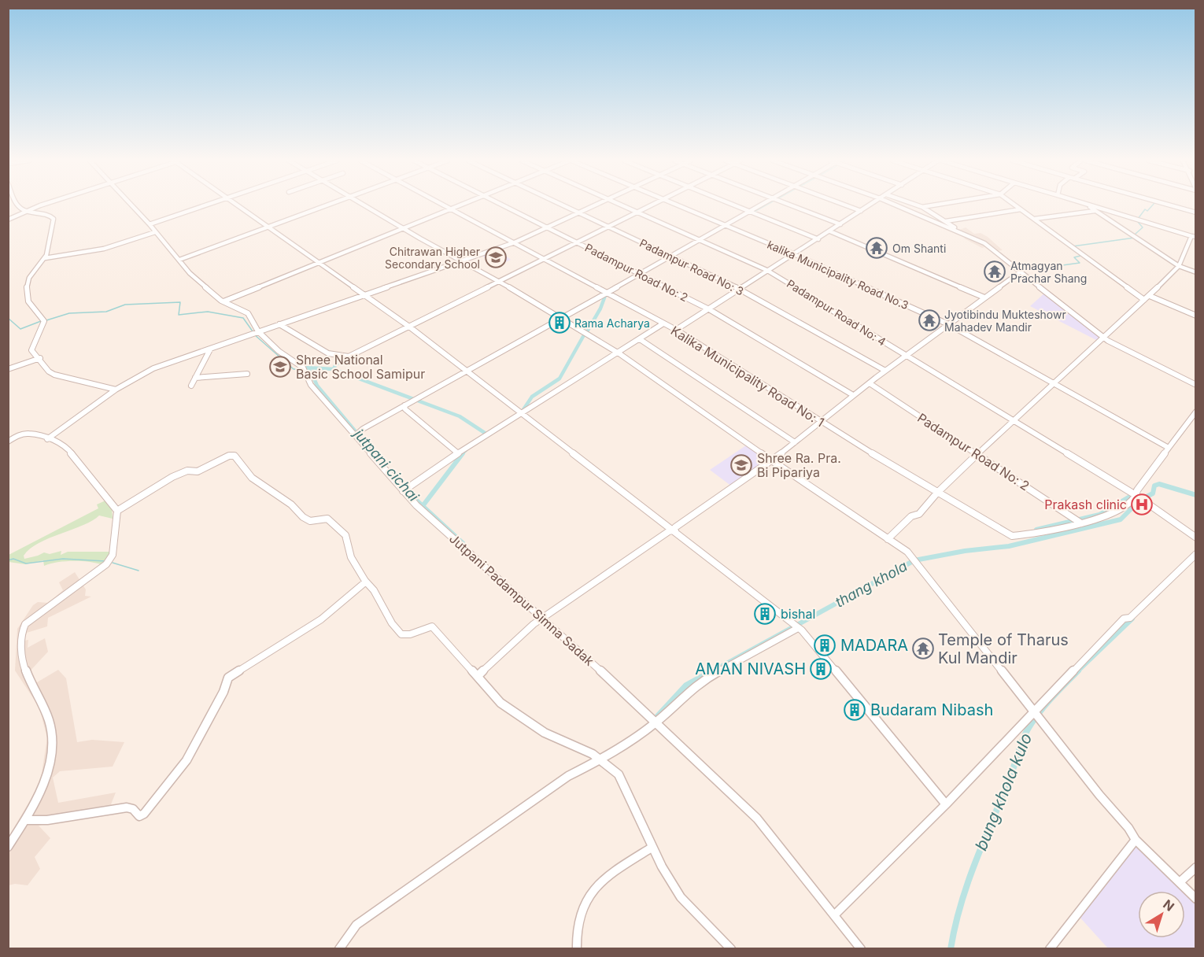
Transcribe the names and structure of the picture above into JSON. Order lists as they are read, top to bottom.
{
  "streets": {
    "street": [
      "Padampur Road No: 3",
      "Padampur Road No: 2",
      "kalika Municipality Road No.3",
      "Padampur Road No: 4",
      "Kalika Municipality Road No: 1",
      "Jutpani Padampur Simna Sadak"
    ]
  },
  "crossings": [
    ["Padampur Road No: 2", "Kalika Municipality Road No: 1"],
    ["kalika Municipality Road No.3", "Kalika Municipality Road No: 1"],
    ["Padampur Road No: 4", "Kalika Municipality Road No: 1"]
  ],
  "water": ["jutpani cichai", "thang khola", "bung khola kulo"],
  "places": {
    "temple": [
      "Om Shanti",
      "Atmagyan Prachar Shang",
      "Jyotibindu Mukteshowr Mahadev Mandir",
      "Temple of Tharus Kul Mandir"
    ],
    "school or university": ["Chitrawan Higher Secondary School", "Shree National Basic School Samipur", "Shree Ra. Pra. Bi Pipariya"],
    "building": [
      "Rama Acharya",
      "bishal",
      "MADARA",
      "AMAN NIVASH",
      "Budaram Nibash"
    ],
    "hospital": ["Prakash clinic"]
  },
  "north": "top right"
}
